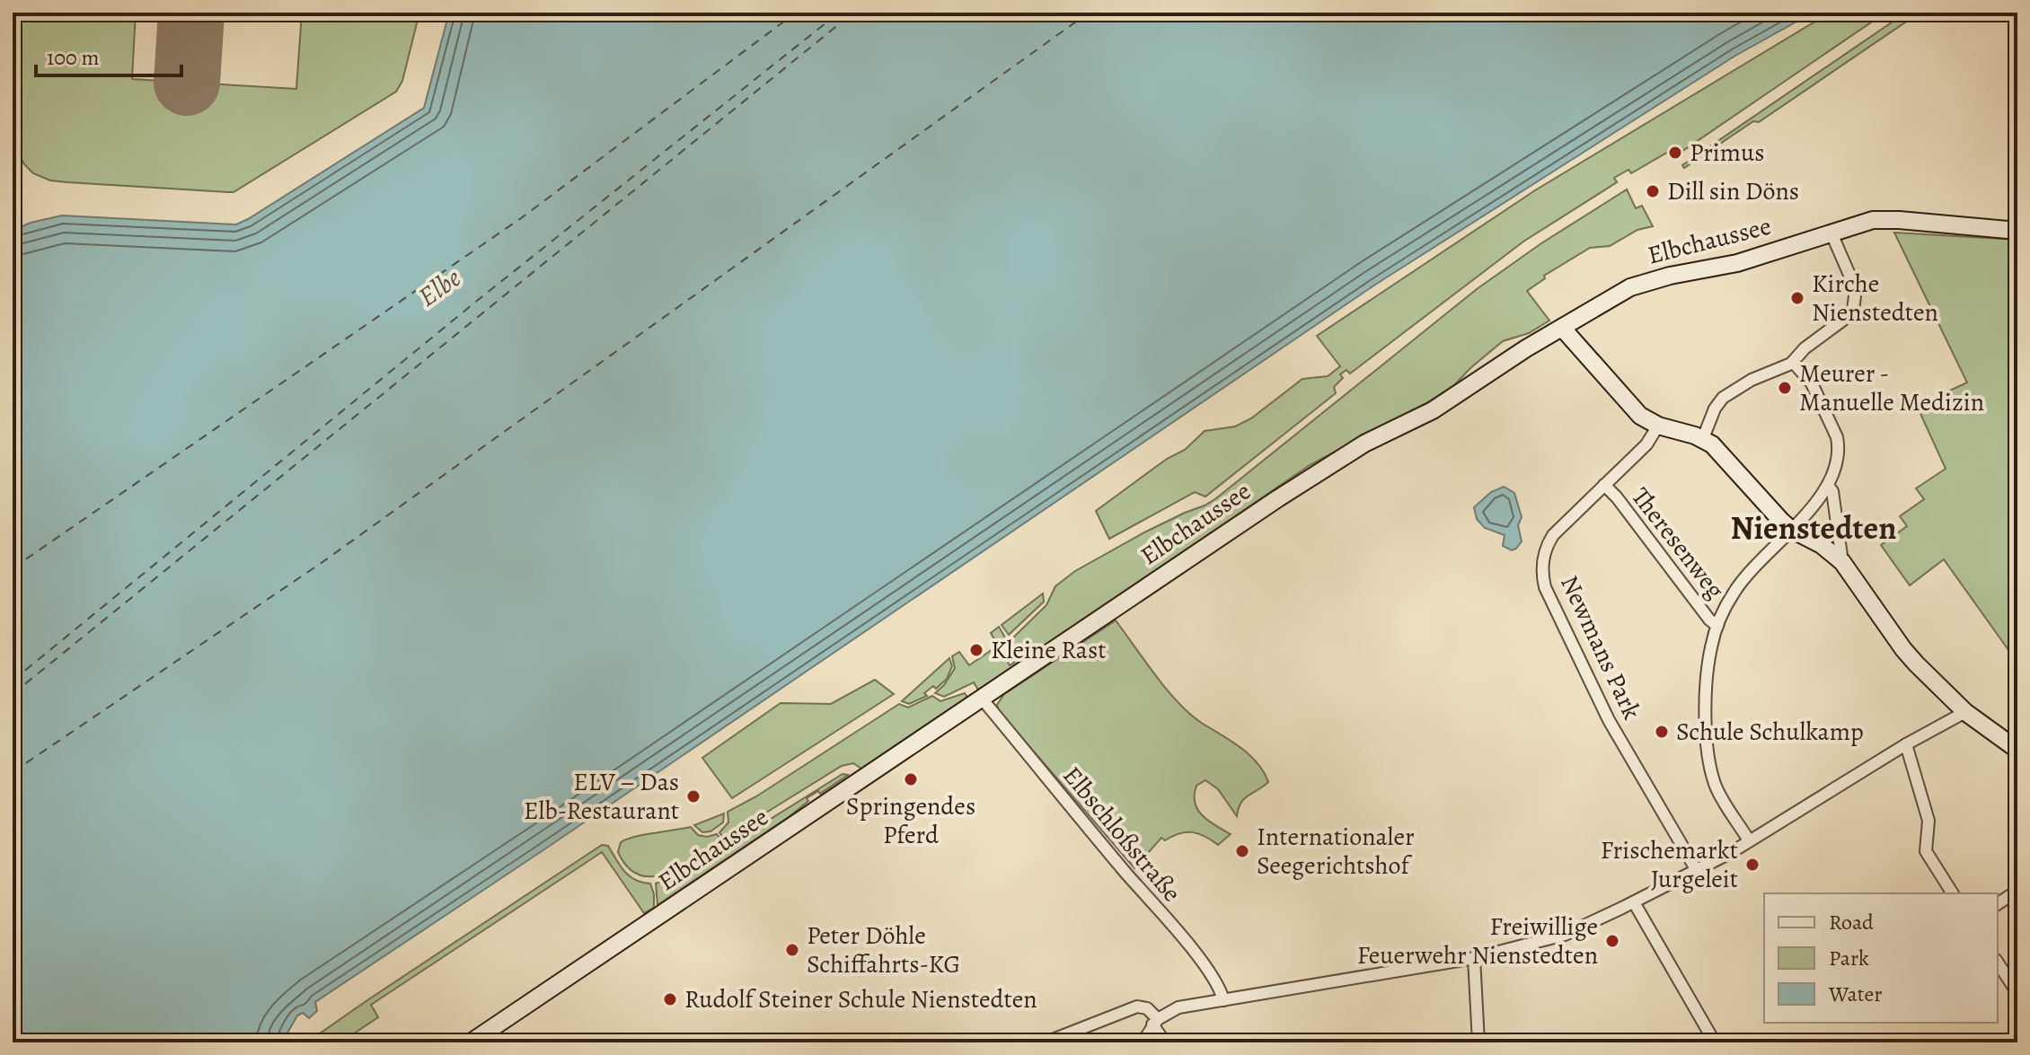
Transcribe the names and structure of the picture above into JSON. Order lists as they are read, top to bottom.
{
  "streets": {
    "main road": ["Elbchaussee"],
    "street": ["Theresenweg", "Newmans Park", "Elbschloßstraße"]
  },
  "crossings": [
    ["Elbchaussee", "Elbschloßstraße"],
    ["Theresenweg", "Newmans Park"]
  ],
  "districts": ["Nienstedten"],
  "water": ["Elbe"],
  "places": [
    "Primus",
    "Dill sin Döns",
    "Kirche Nienstedten",
    "Meurer - Manuelle Medizin",
    "Kleine Rast",
    "Schule Schulkamp",
    "Springendes Pferd",
    "ELV – Das Elb-Restaurant",
    "Internationaler Seegerichtshof",
    "Frischemarkt Jurgeleit",
    "Freiwillige Feuerwehr Nienstedten",
    "Peter Döhle Schiffahrts-KG",
    "Rudolf Steiner Schule Nienstedten"
  ],
  "legend": ["Road", "Park", "Water"],
  "scale_bar": "100 m"
}
